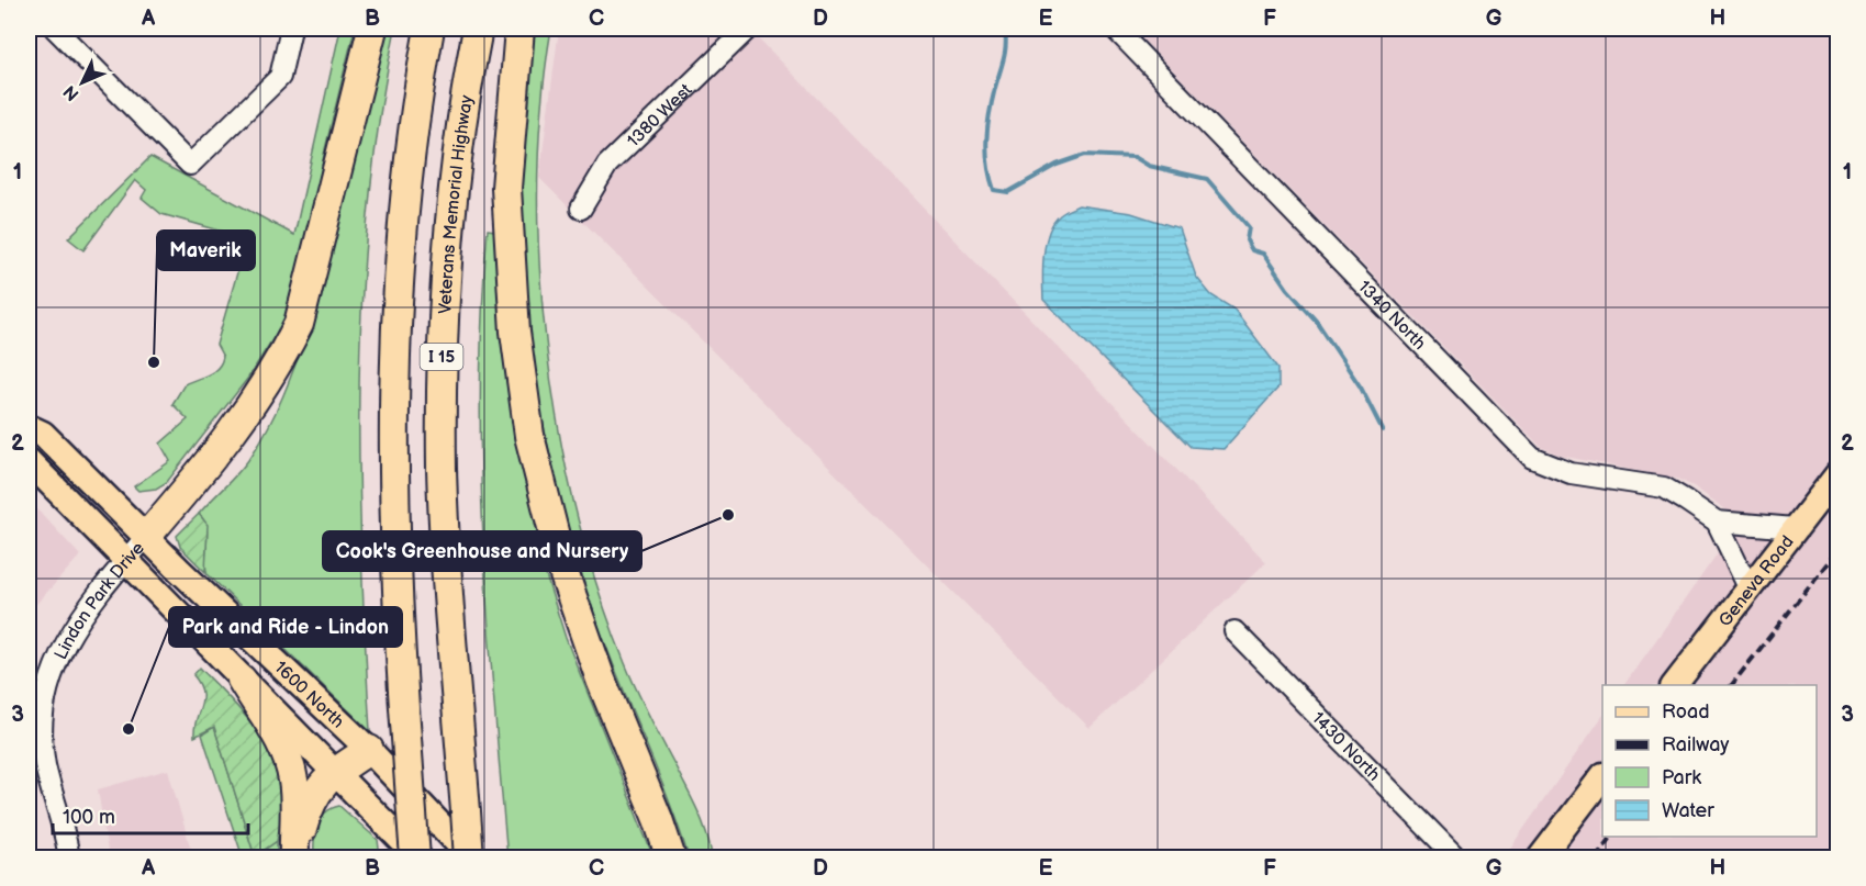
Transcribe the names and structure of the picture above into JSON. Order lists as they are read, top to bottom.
{
  "streets": {
    "highway": ["Veterans Memorial Highway", "I 15"],
    "main road": ["Geneva Road", "1600 North"],
    "street": [
      "1380 West",
      "1340 North",
      "Lindon Park Drive",
      "1430 North"
    ]
  },
  "crossings": [
    ["Veterans Memorial Highway", "1600 North"],
    ["I 15", "1600 North"],
    ["Lindon Park Drive", "1600 North"]
  ],
  "places": ["Maverik", "Cook's Greenhouse and Nursery", "Park and Ride - Lindon"],
  "legend": [
    "Road",
    "Railway",
    "Park",
    "Water"
  ],
  "scale_bar": "100 m",
  "north": "bottom left",
  "grid": {
    "columns": [
      "A",
      "B",
      "C",
      "D",
      "E",
      "F",
      "G",
      "H"
    ],
    "rows": ["1", "2", "3"]
  }
}
